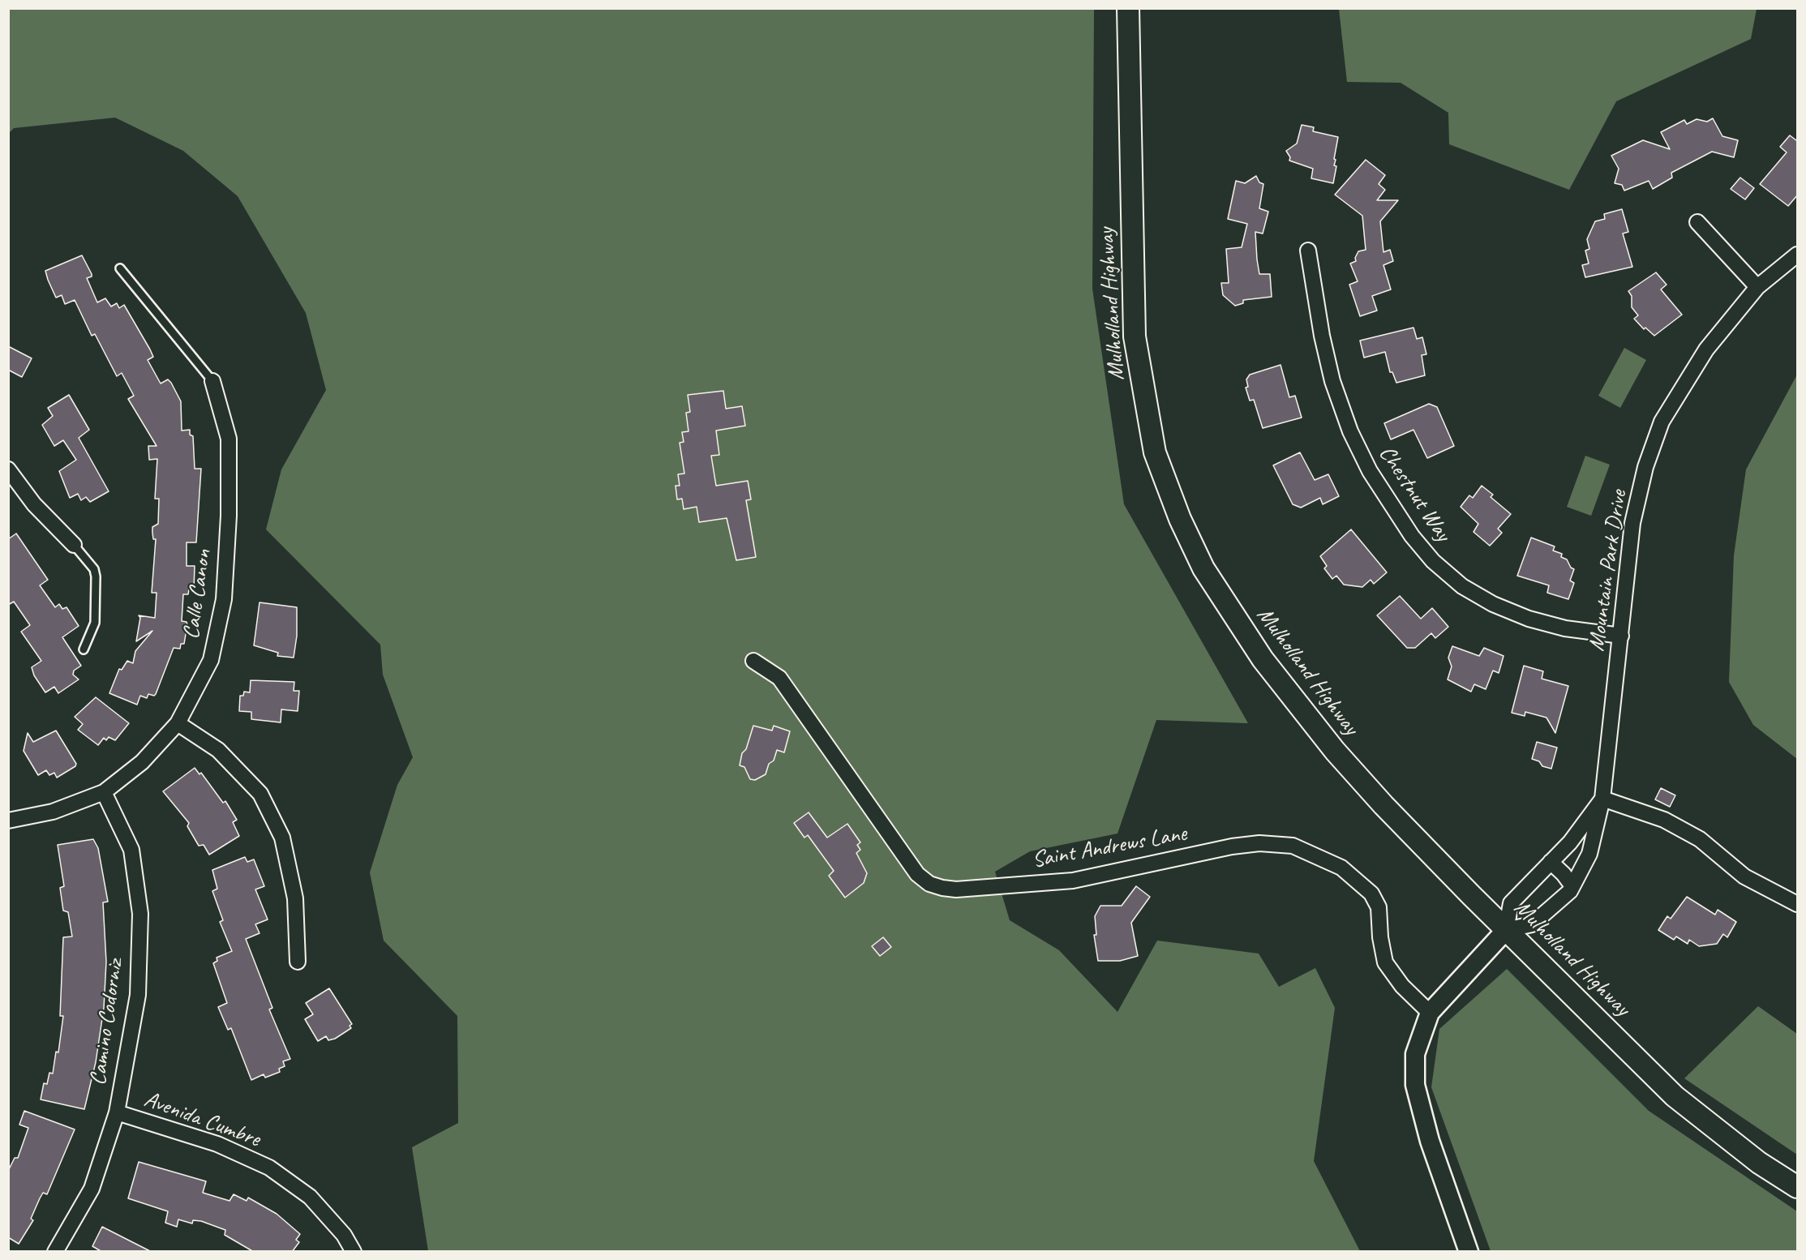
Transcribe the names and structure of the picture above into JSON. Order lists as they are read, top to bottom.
{
  "streets": {
    "main road": ["Mulholland Highway"],
    "street": [
      "Chestnut Way",
      "Mountain Park Drive",
      "Calle Canon",
      "Saint Andrews Lane",
      "Camino Codorniz",
      "Avenida Cumbre"
    ]
  },
  "crossings": [
    ["Mulholland Highway", "Mountain Park Drive"],
    ["Chestnut Way", "Mountain Park Drive"],
    ["Calle Canon", "Camino Codorniz"],
    ["Camino Codorniz", "Avenida Cumbre"]
  ]
}
